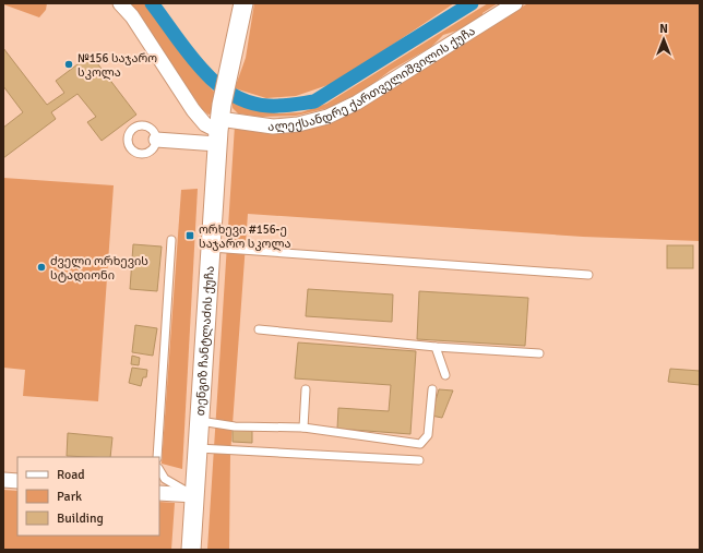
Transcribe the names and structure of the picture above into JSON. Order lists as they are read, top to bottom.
{
  "streets": {
    "street": ["ალექსანდრე ქართველიშვილის ქუჩა", "თენგიზ ჩანტლაძის ქუჩა"]
  },
  "crossings": [
    ["ალექსანდრე ქართველიშვილის ქუჩა", "თენგიზ ჩანტლაძის ქუჩა"]
  ],
  "places": {
    "other": ["№156 საჯარო სკოლა", "ძველი ორხევის სტადიონი"],
    "transit": ["ორხევი #156-ე საჯარო სკოლა"]
  },
  "legend": ["Road", "Park", "Building"],
  "north": "top"
}
